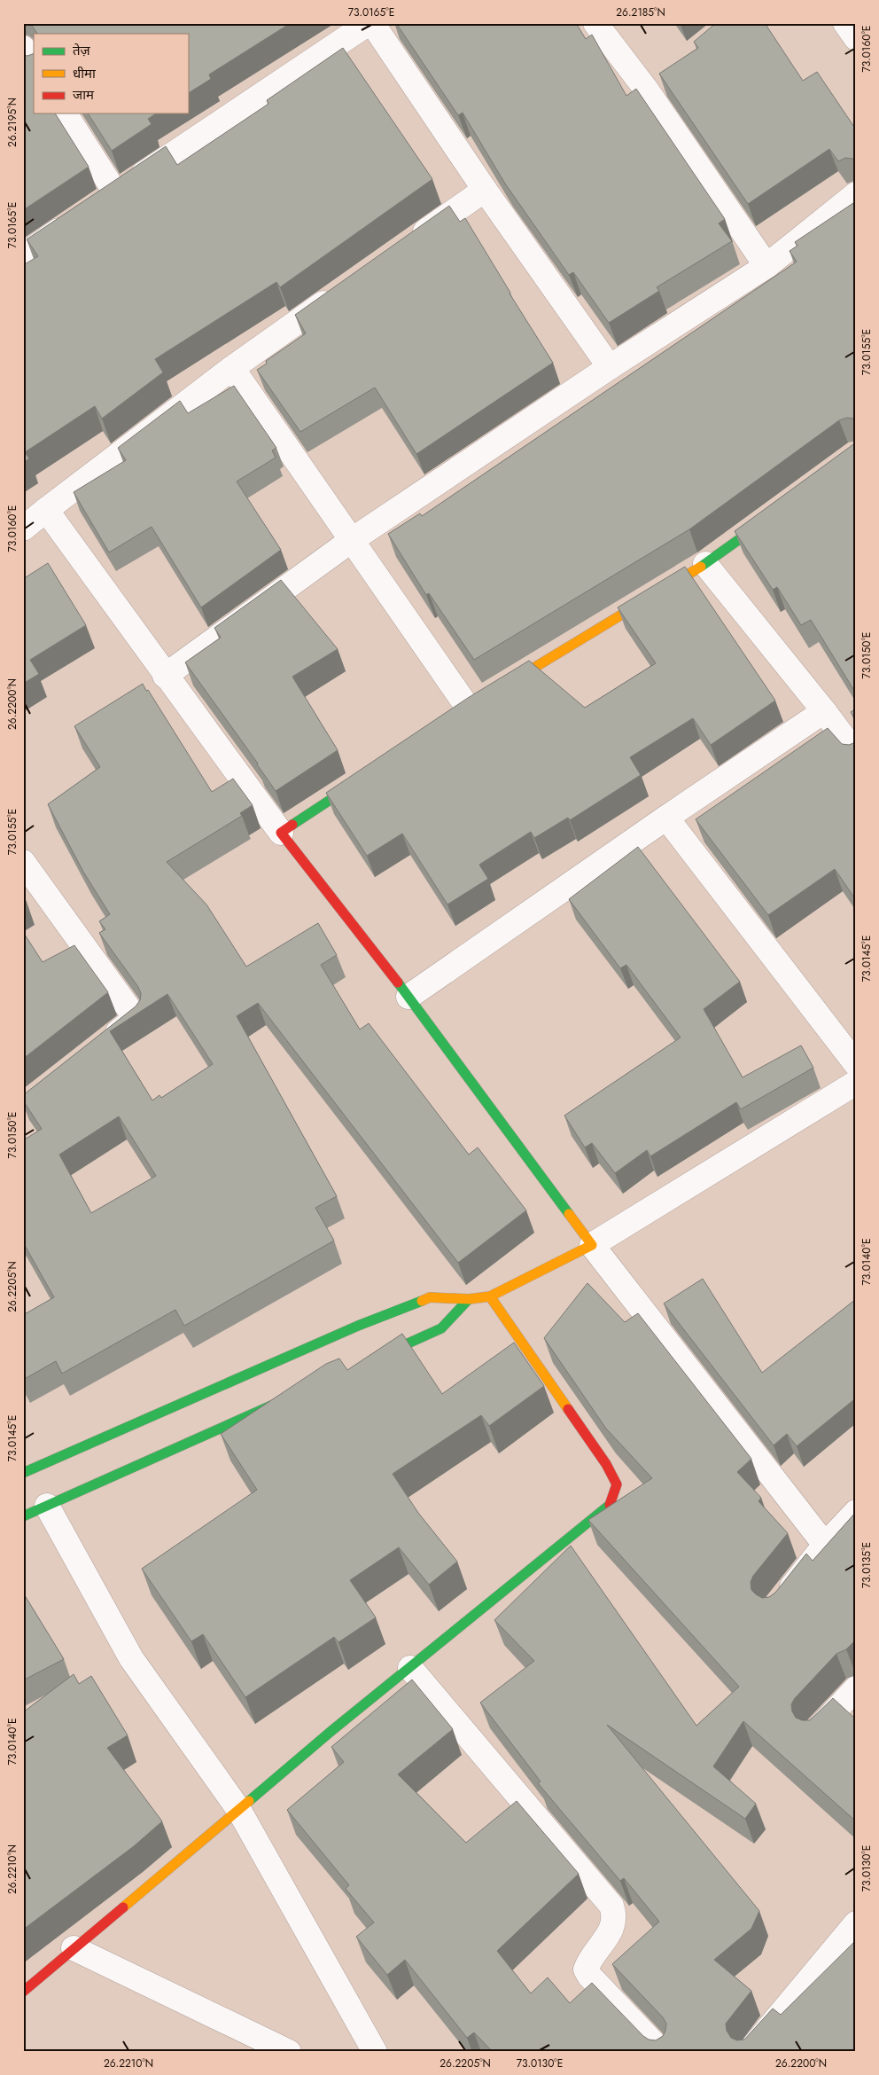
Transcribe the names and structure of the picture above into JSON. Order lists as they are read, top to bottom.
{
  "legend": ["तेज़", "धीमा", "जाम"],
  "coordinates": [
    "73.0165°E",
    "26.2185°N",
    "73.0160°E",
    "26.2195°N",
    "73.0155°E",
    "73.0150°E",
    "26.2200°N",
    "73.0145°E",
    "73.0140°E",
    "26.2205°N",
    "73.0135°E",
    "73.0130°E",
    "26.2210°N"
  ]
}
